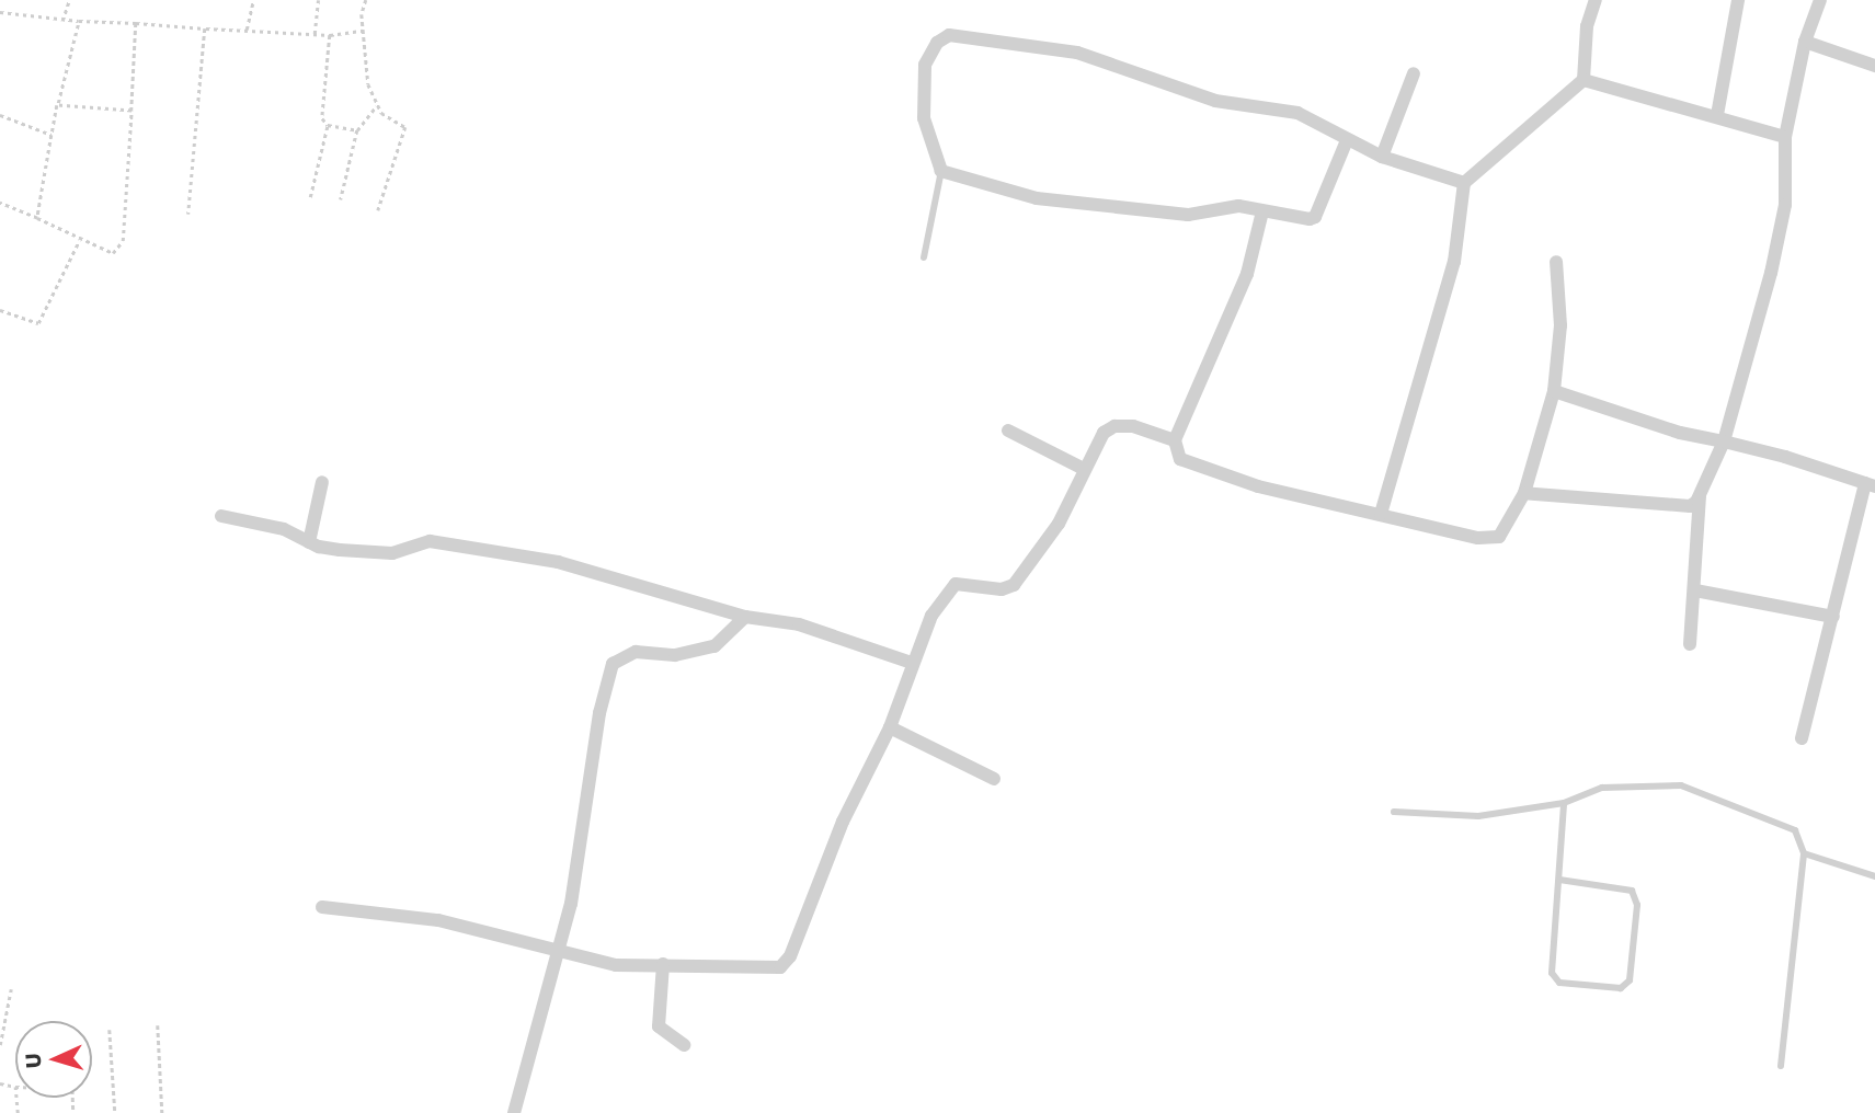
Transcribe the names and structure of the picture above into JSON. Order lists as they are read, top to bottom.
{
  "north": "left"
}
